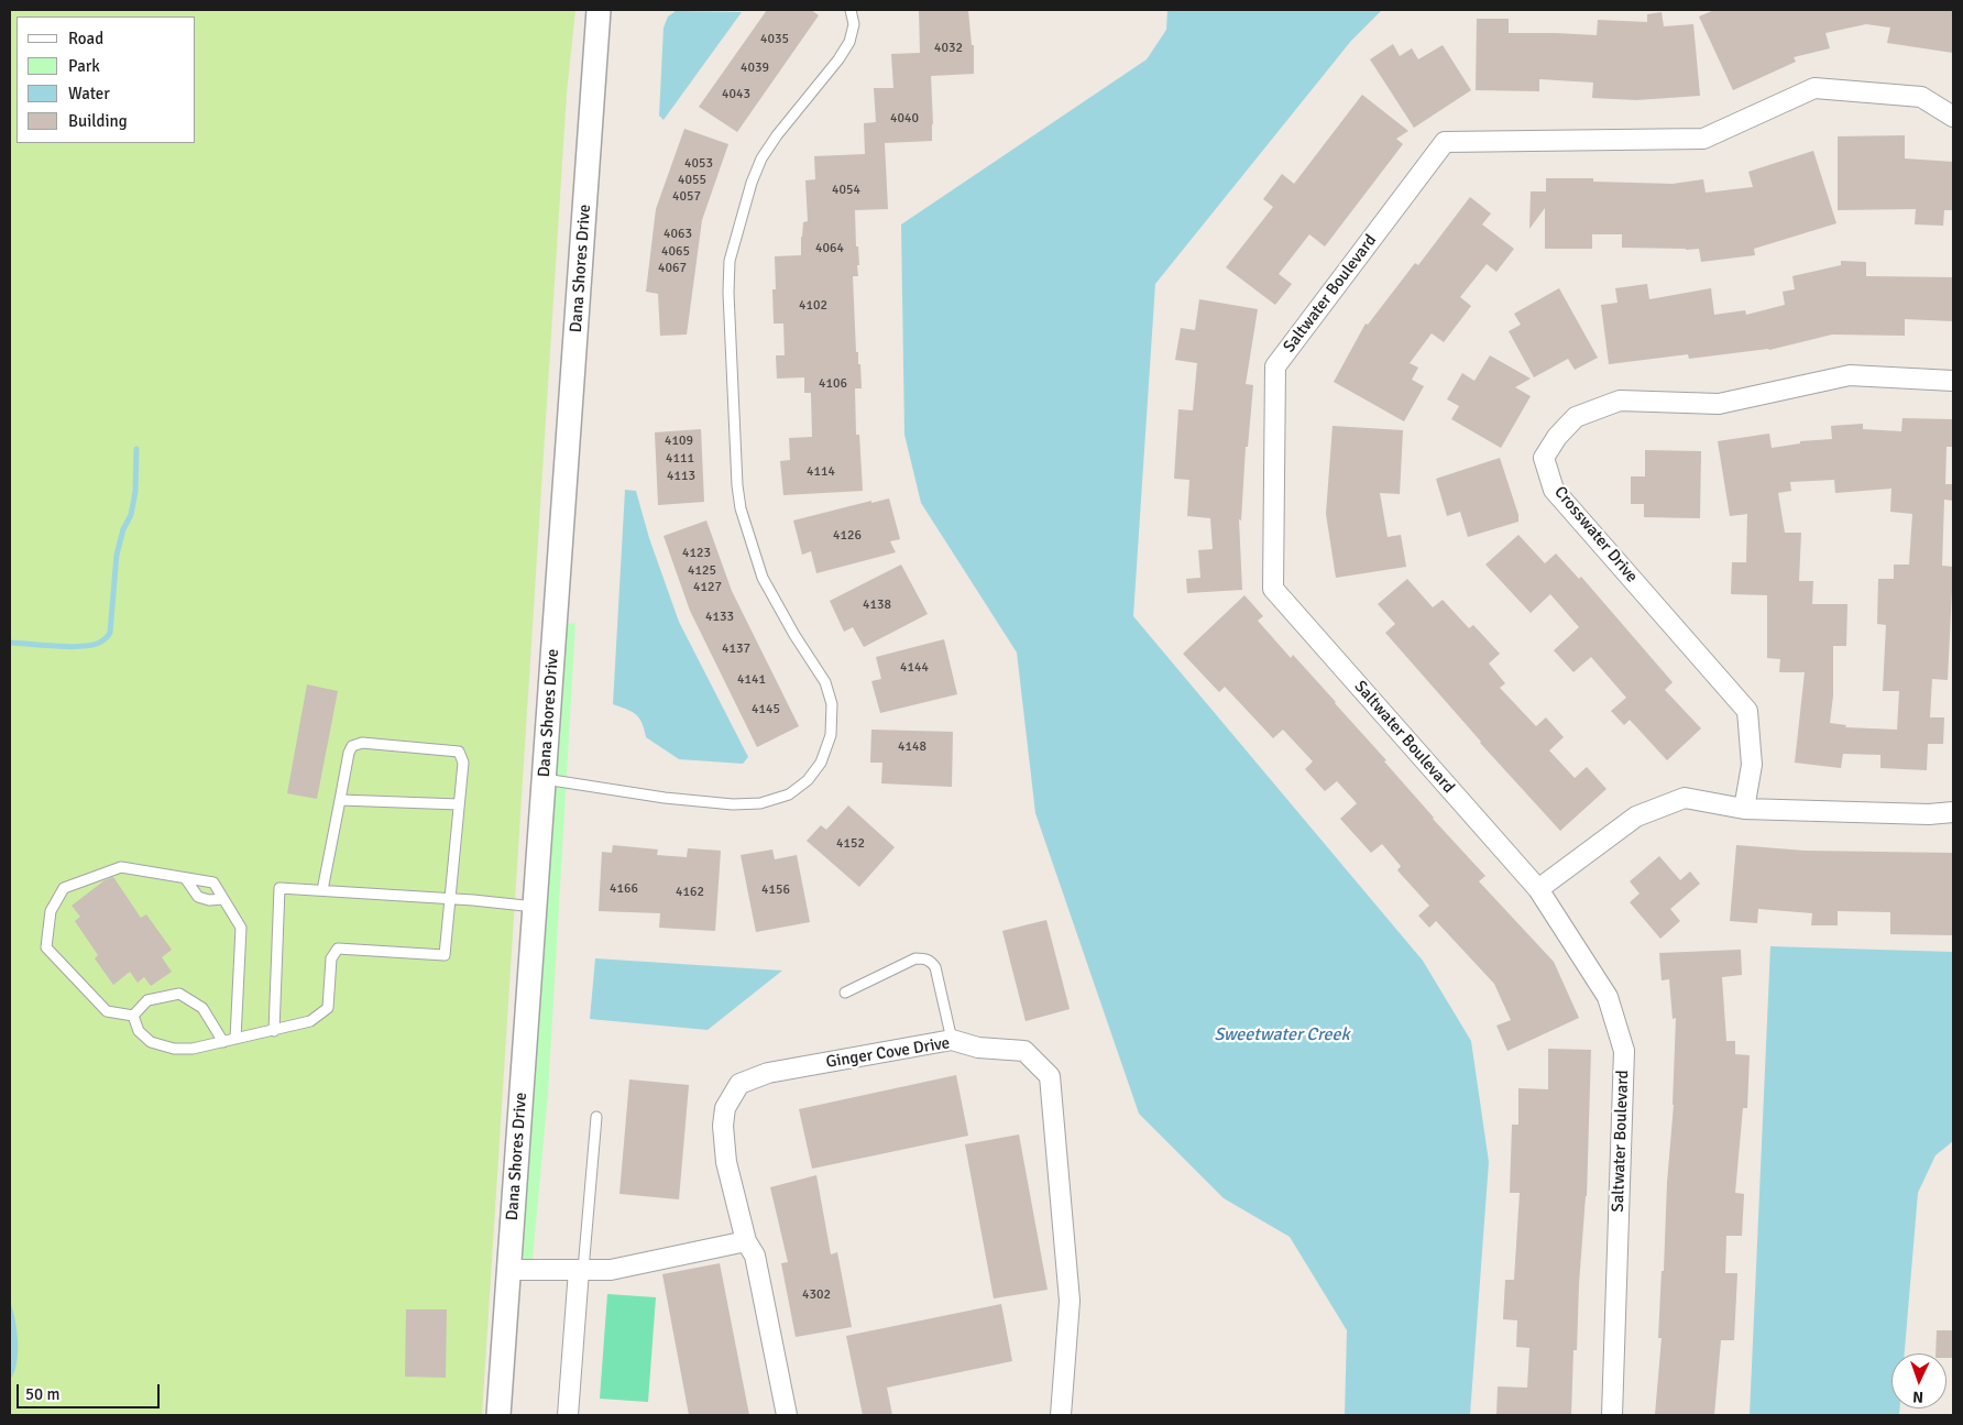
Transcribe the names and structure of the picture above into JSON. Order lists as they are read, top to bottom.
{
  "streets": {
    "street": [
      "Dana Shores Drive",
      "Saltwater Boulevard",
      "Crosswater Drive",
      "Ginger Cove Drive"
    ]
  },
  "water": ["Sweetwater Creek"],
  "house_numbers": [
    "4035",
    "4032",
    "4039",
    "4043",
    "4040",
    "4053",
    "4055",
    "4054",
    "4057",
    "4063",
    "4064",
    "4065",
    "4067",
    "4102",
    "4106",
    "4109",
    "4111",
    "4114",
    "4113",
    "4126",
    "4123",
    "4125",
    "4127",
    "4138",
    "4133",
    "4137",
    "4144",
    "4141",
    "4145",
    "4148",
    "4152",
    "4166",
    "4156",
    "4162",
    "4302"
  ],
  "legend": [
    "Road",
    "Park",
    "Water",
    "Building"
  ],
  "scale_bar": "50 m",
  "north": "bottom"
}
